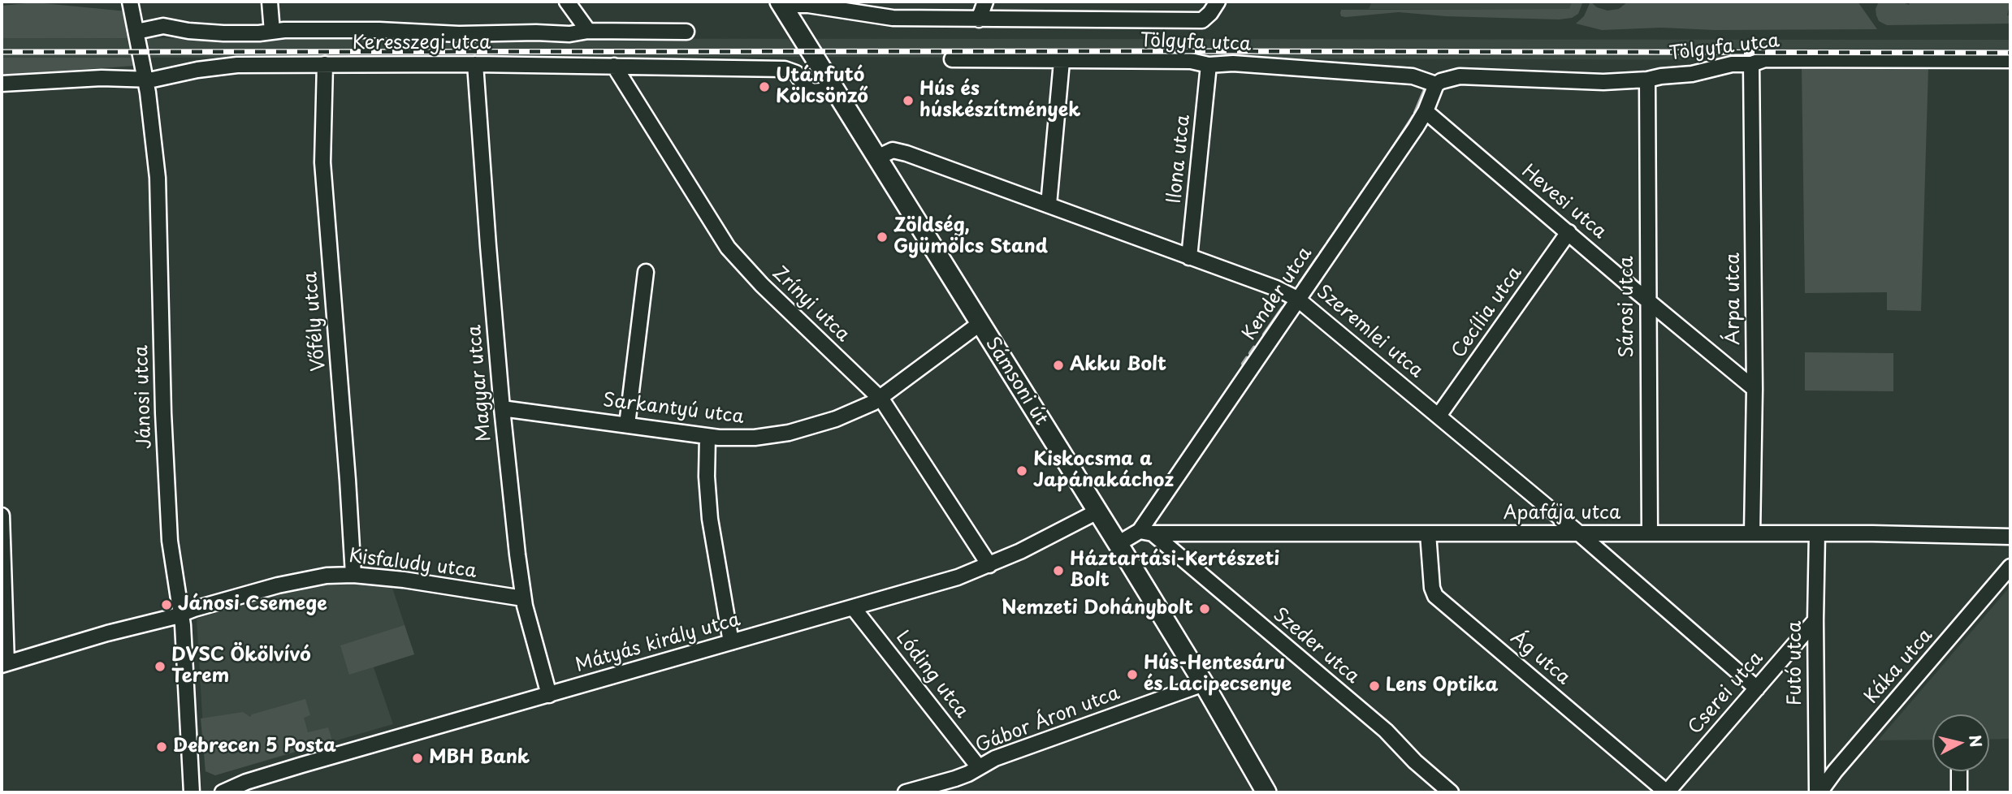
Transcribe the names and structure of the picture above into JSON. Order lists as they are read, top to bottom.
{
  "streets": {
    "main road": ["Sámsoni út"],
    "street": [
      "Tölgyfa utca",
      "Keresszegi utca",
      "Ilona utca",
      "Hevesi utca",
      "Kender utca",
      "Árpa utca",
      "Zrínyi utca",
      "Sárosi utca",
      "Cecília utca",
      "Vőfély utca",
      "Szeremlei utca",
      "Magyar utca",
      "Jánosi utca",
      "Sarkantyú utca",
      "Apafája utca",
      "Kisfaludy utca",
      "Mátyás király utca",
      "Szeder utca",
      "Ág utca",
      "Futó utca",
      "Káka utca",
      "Lóding utca",
      "Cserei utca",
      "Gábor Áron utca"
    ]
  },
  "crossings": [
    ["Tölgyfa utca", "Ilona utca"],
    ["Tölgyfa utca", "Kender utca"],
    ["Tölgyfa utca", "Árpa utca"],
    ["Tölgyfa utca", "Sárosi utca"],
    ["Keresszegi utca", "Zrínyi utca"],
    ["Keresszegi utca", "Vőfély utca"],
    ["Keresszegi utca", "Sámsoni út"],
    ["Keresszegi utca", "Magyar utca"],
    ["Keresszegi utca", "Jánosi utca"],
    ["Ilona utca", "Szeremlei utca"],
    ["Hevesi utca", "Kender utca"],
    ["Hevesi utca", "Árpa utca"],
    ["Hevesi utca", "Sárosi utca"],
    ["Hevesi utca", "Cecília utca"],
    ["Kender utca", "Szeremlei utca"],
    ["Kender utca", "Apafája utca"],
    ["Kender utca", "Szeder utca"],
    ["Árpa utca", "Apafája utca"],
    ["Zrínyi utca", "Sarkantyú utca"],
    ["Zrínyi utca", "Mátyás király utca"],
    ["Sárosi utca", "Apafája utca"],
    ["Cecília utca", "Szeremlei utca"],
    ["Vőfély utca", "Kisfaludy utca"],
    ["Szeremlei utca", "Sámsoni út"],
    ["Szeremlei utca", "Apafája utca"],
    ["Szeremlei utca", "Cserei utca"],
    ["Sámsoni út", "Sarkantyú utca"],
    ["Sámsoni út", "Apafája utca"],
    ["Sámsoni út", "Mátyás király utca"],
    ["Sámsoni út", "Gábor Áron utca"],
    ["Magyar utca", "Sarkantyú utca"],
    ["Magyar utca", "Kisfaludy utca"],
    ["Magyar utca", "Mátyás király utca"],
    ["Jánosi utca", "Kisfaludy utca"],
    ["Apafája utca", "Szeder utca"],
    ["Apafája utca", "Ág utca"],
    ["Apafája utca", "Futó utca"],
    ["Mátyás király utca", "Lóding utca"],
    ["Ág utca", "Cserei utca"],
    ["Futó utca", "Káka utca"],
    ["Futó utca", "Cserei utca"],
    ["Lóding utca", "Gábor Áron utca"]
  ],
  "places": [
    "Utánfutó Kölcsönző",
    "Hús és húskészítmények",
    "Zöldség, Gyümölcs Stand",
    "Akku Bolt",
    "Kiskocsma a Japánakáchoz",
    "Háztartási-Kertészeti Bolt",
    "Jánosi Csemege",
    "Nemzeti Dohánybolt",
    "DVSC Ökölvívó Terem",
    "Hús-Hentesáru és Lacipecsenye",
    "Lens Optika",
    "Debrecen 5 Posta",
    "MBH Bank"
  ],
  "north": "right"
}
